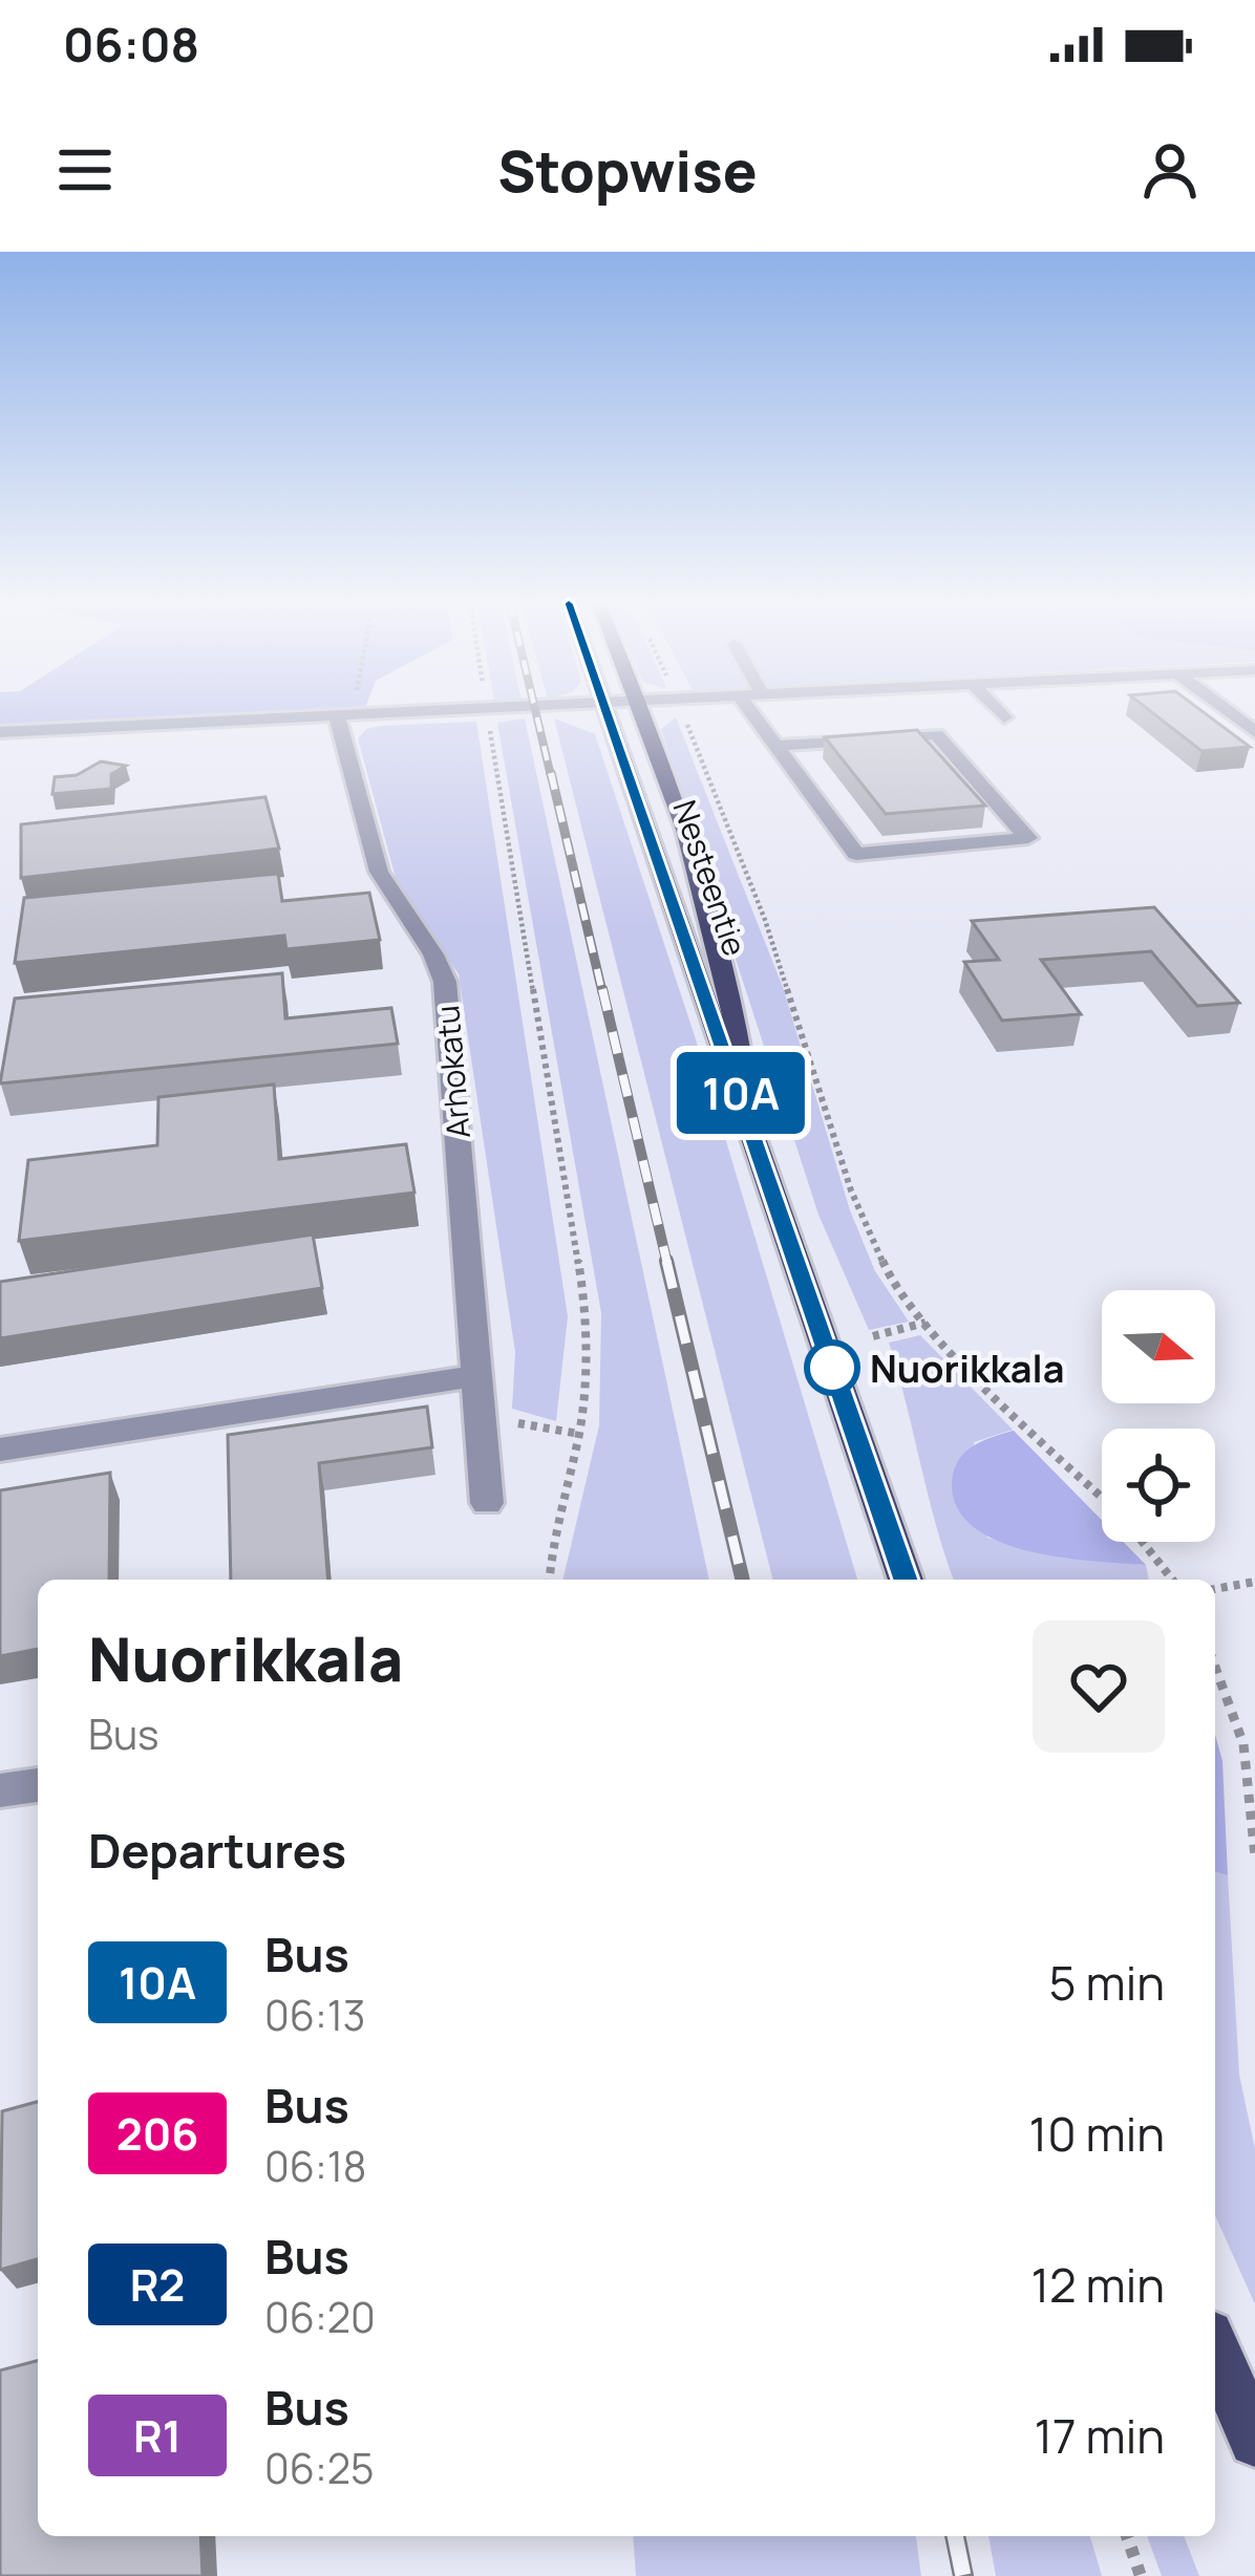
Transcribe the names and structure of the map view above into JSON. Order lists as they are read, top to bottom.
{
  "streets": {
    "main road": ["Nesteentie"],
    "street": ["Arhokatu"]
  },
  "places": ["Nuorikkala"],
  "lines": ["bus line 10A"],
  "north": "right",
  "page": {
    "status": "06:08",
    "header": "Stopwise",
    "on_map": "10A",
    "heading": [
      ["Nuorikkala", "Bus"],
      "Departures"
    ],
    "list": [
      {
        "mark": "10A",
        "name": "Bus",
        "note": "06:13",
        "value": "5 min"
      },
      {
        "mark": "206",
        "name": "Bus",
        "note": "06:18",
        "value": "10 min"
      },
      {
        "mark": "R2",
        "name": "Bus",
        "note": "06:20",
        "value": "12 min"
      },
      {
        "mark": "R1",
        "name": "Bus",
        "note": "06:25",
        "value": "17 min"
      }
    ]
  }
}
